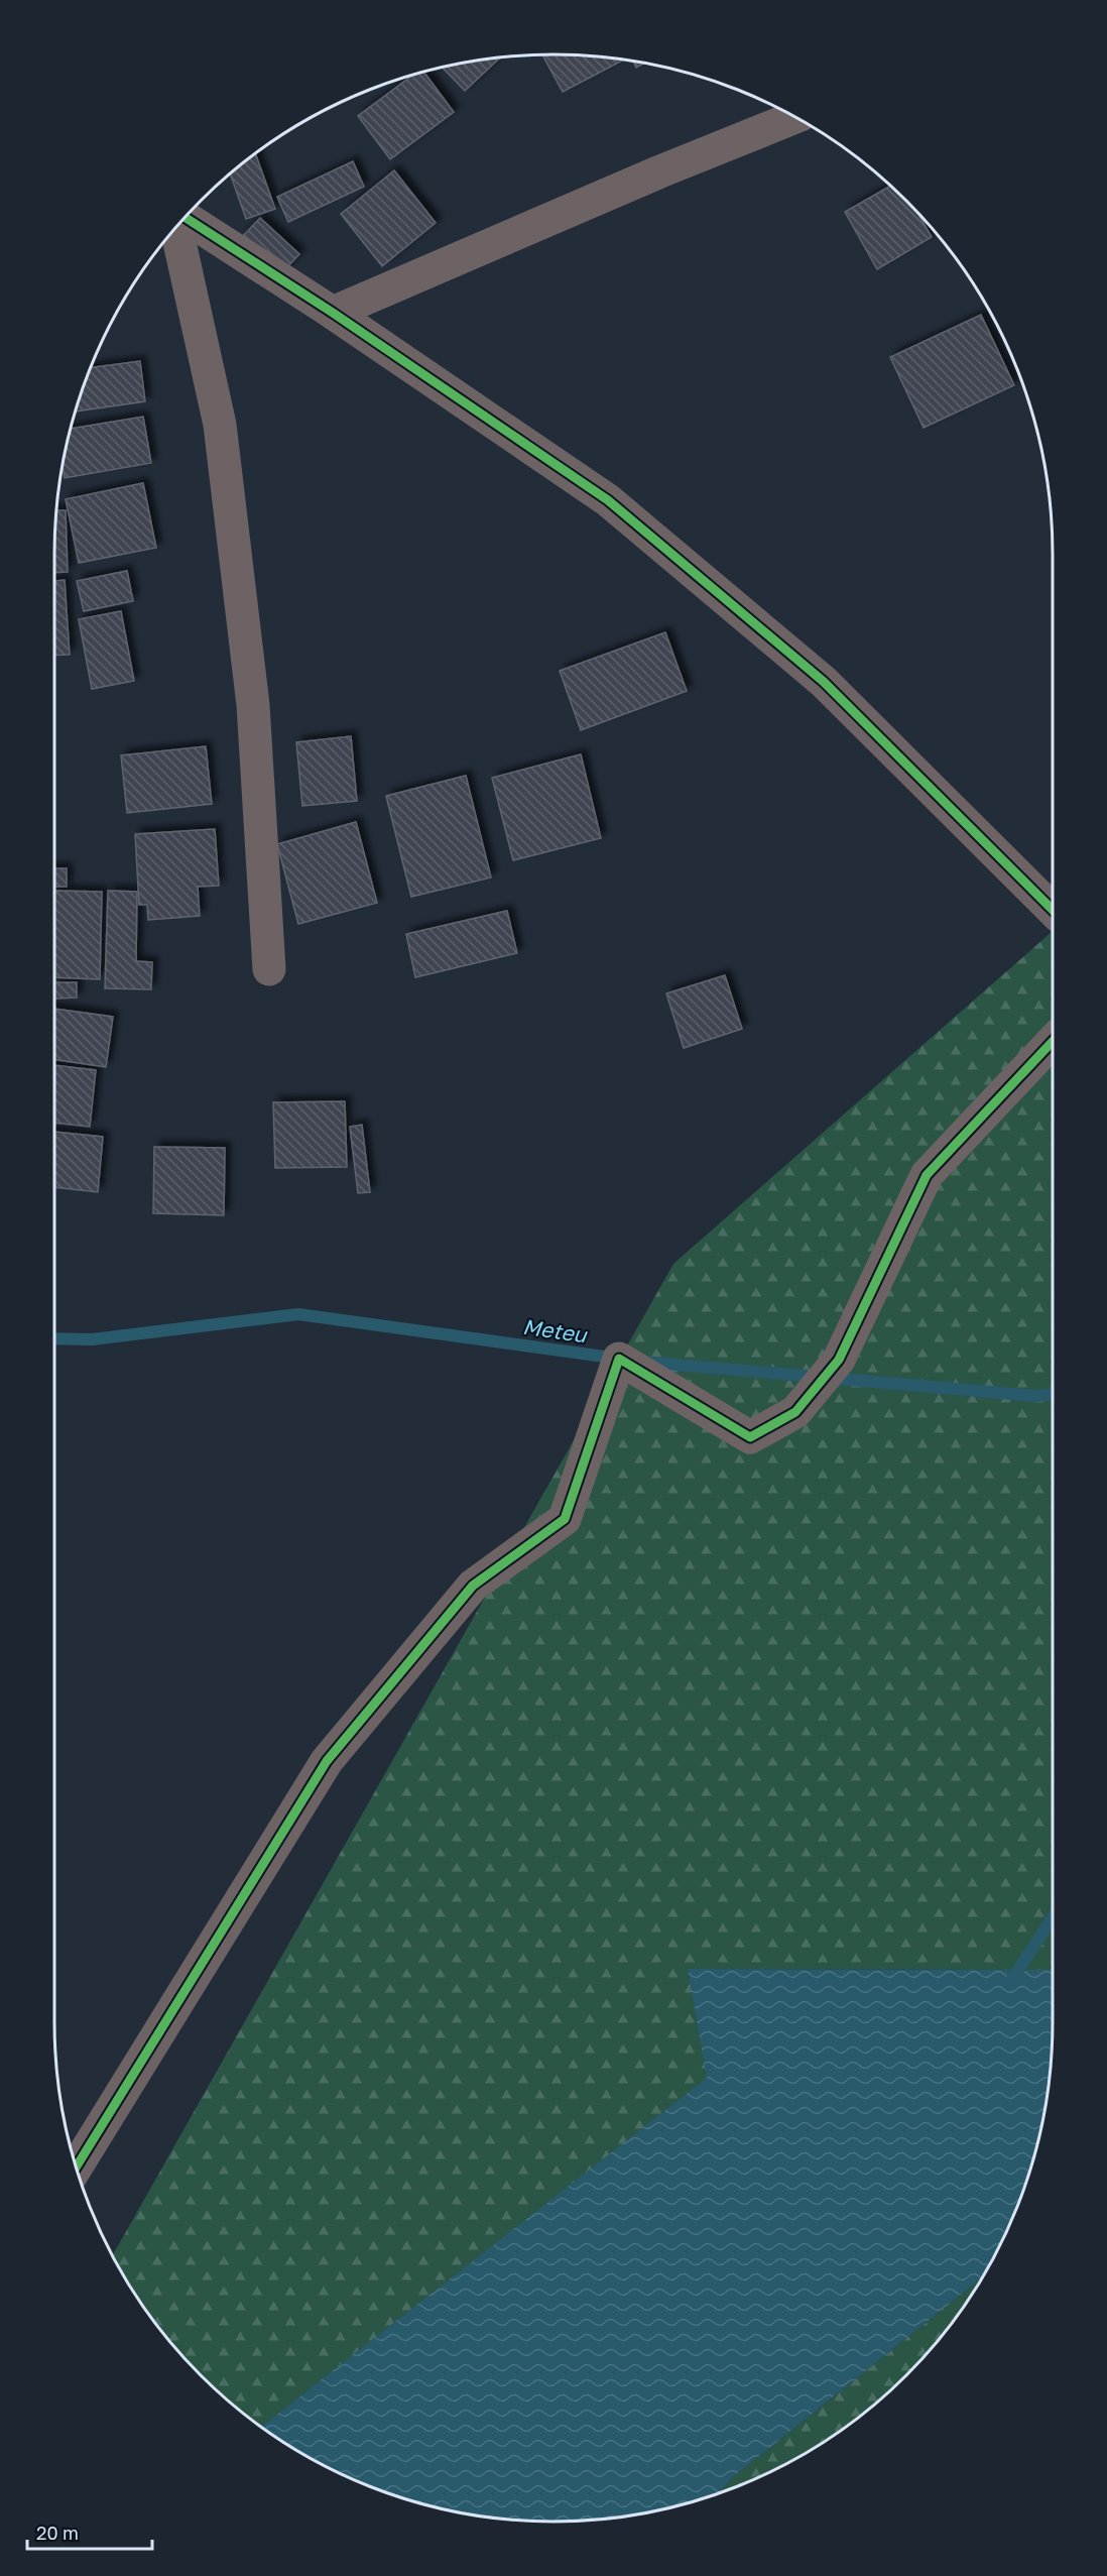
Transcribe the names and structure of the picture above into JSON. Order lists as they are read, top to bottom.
{
  "water": ["Meteu"],
  "scale_bar": "20 m"
}
